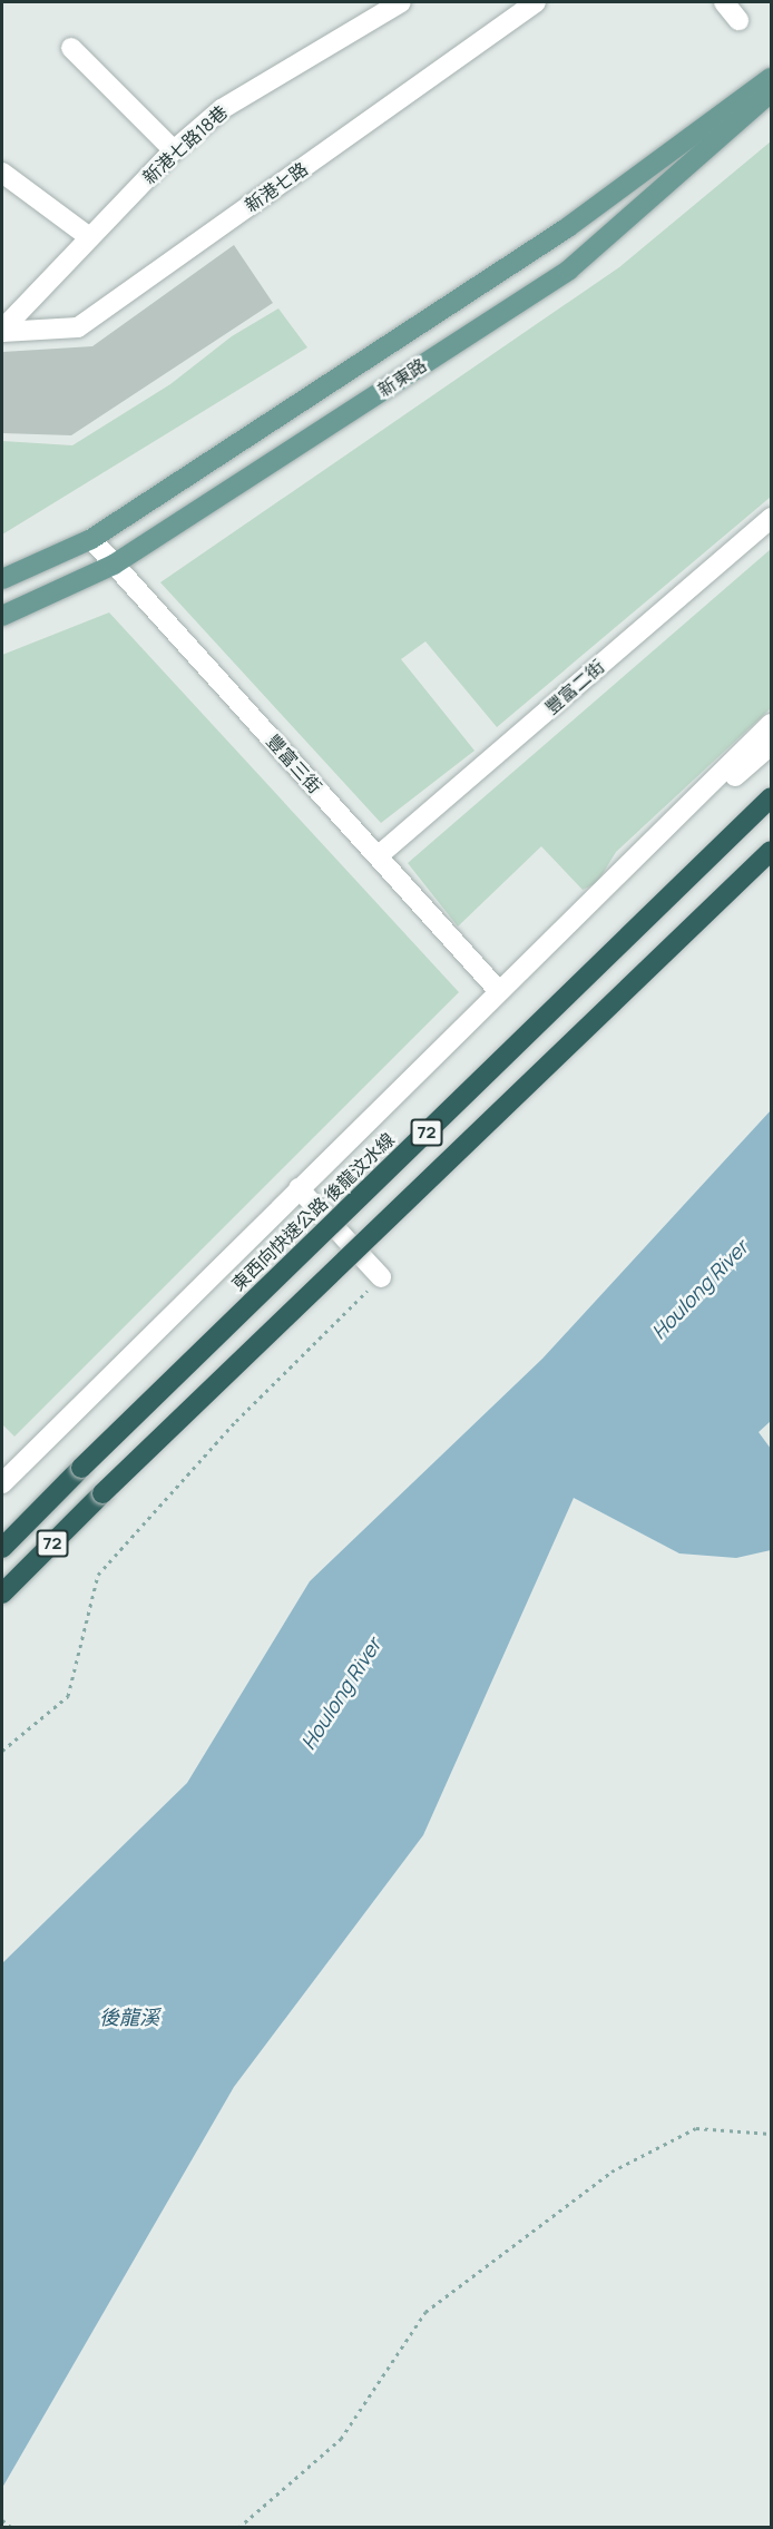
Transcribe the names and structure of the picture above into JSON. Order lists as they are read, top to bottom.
{
  "streets": {
    "highway": ["72", "東西向快速公路 後龍汶水線"],
    "main road": ["新東路"],
    "street": [
      "新港七路18巷",
      "新港七路",
      "豐富二街",
      "豐富三街"
    ]
  },
  "crossings": [
    ["新港七路18巷", "新港七路"],
    ["新東路", "豐富三街"],
    ["豐富二街", "豐富三街"]
  ],
  "water": ["Houlong River", "後龍溪"]
}
